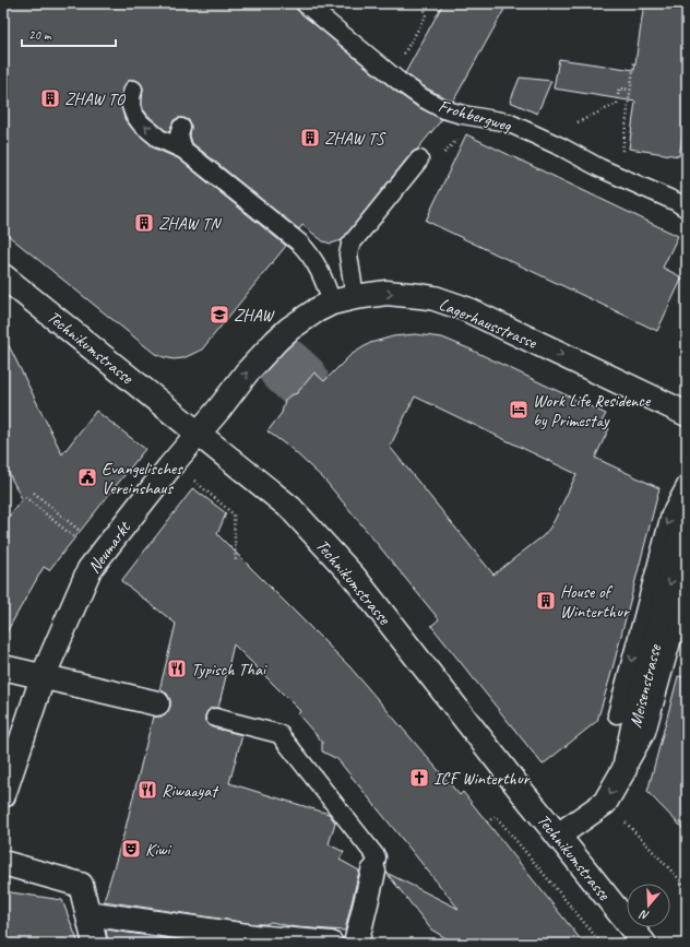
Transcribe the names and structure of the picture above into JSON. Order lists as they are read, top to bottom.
{
  "streets": {
    "street": [
      "Lagerhausstrasse",
      "Technikumstrasse",
      "Neumarkt",
      "Meisenstrasse"
    ],
    "lane": ["Frohbergweg"]
  },
  "crossings": [
    ["Lagerhausstrasse", "Technikumstrasse"],
    ["Lagerhausstrasse", "Neumarkt"],
    ["Technikumstrasse", "Neumarkt"],
    ["Technikumstrasse", "Meisenstrasse"]
  ],
  "one_way": ["Lagerhausstrasse", "Meisenstrasse"],
  "places": {
    "building": [
      "ZHAW TO",
      "ZHAW TS",
      "ZHAW TN",
      "House of Winterthur"
    ],
    "school or university": ["ZHAW"],
    "hotel": ["Work Life Residence by Primestay"],
    "public building": ["Evangelisches Vereinshaus"],
    "restaurant": ["Typisch Thai", "Riwaayat"],
    "church": ["ICF Winterthur"],
    "theatre": ["Kiwi"]
  },
  "scale_bar": "20 m",
  "north": "bottom"
}
